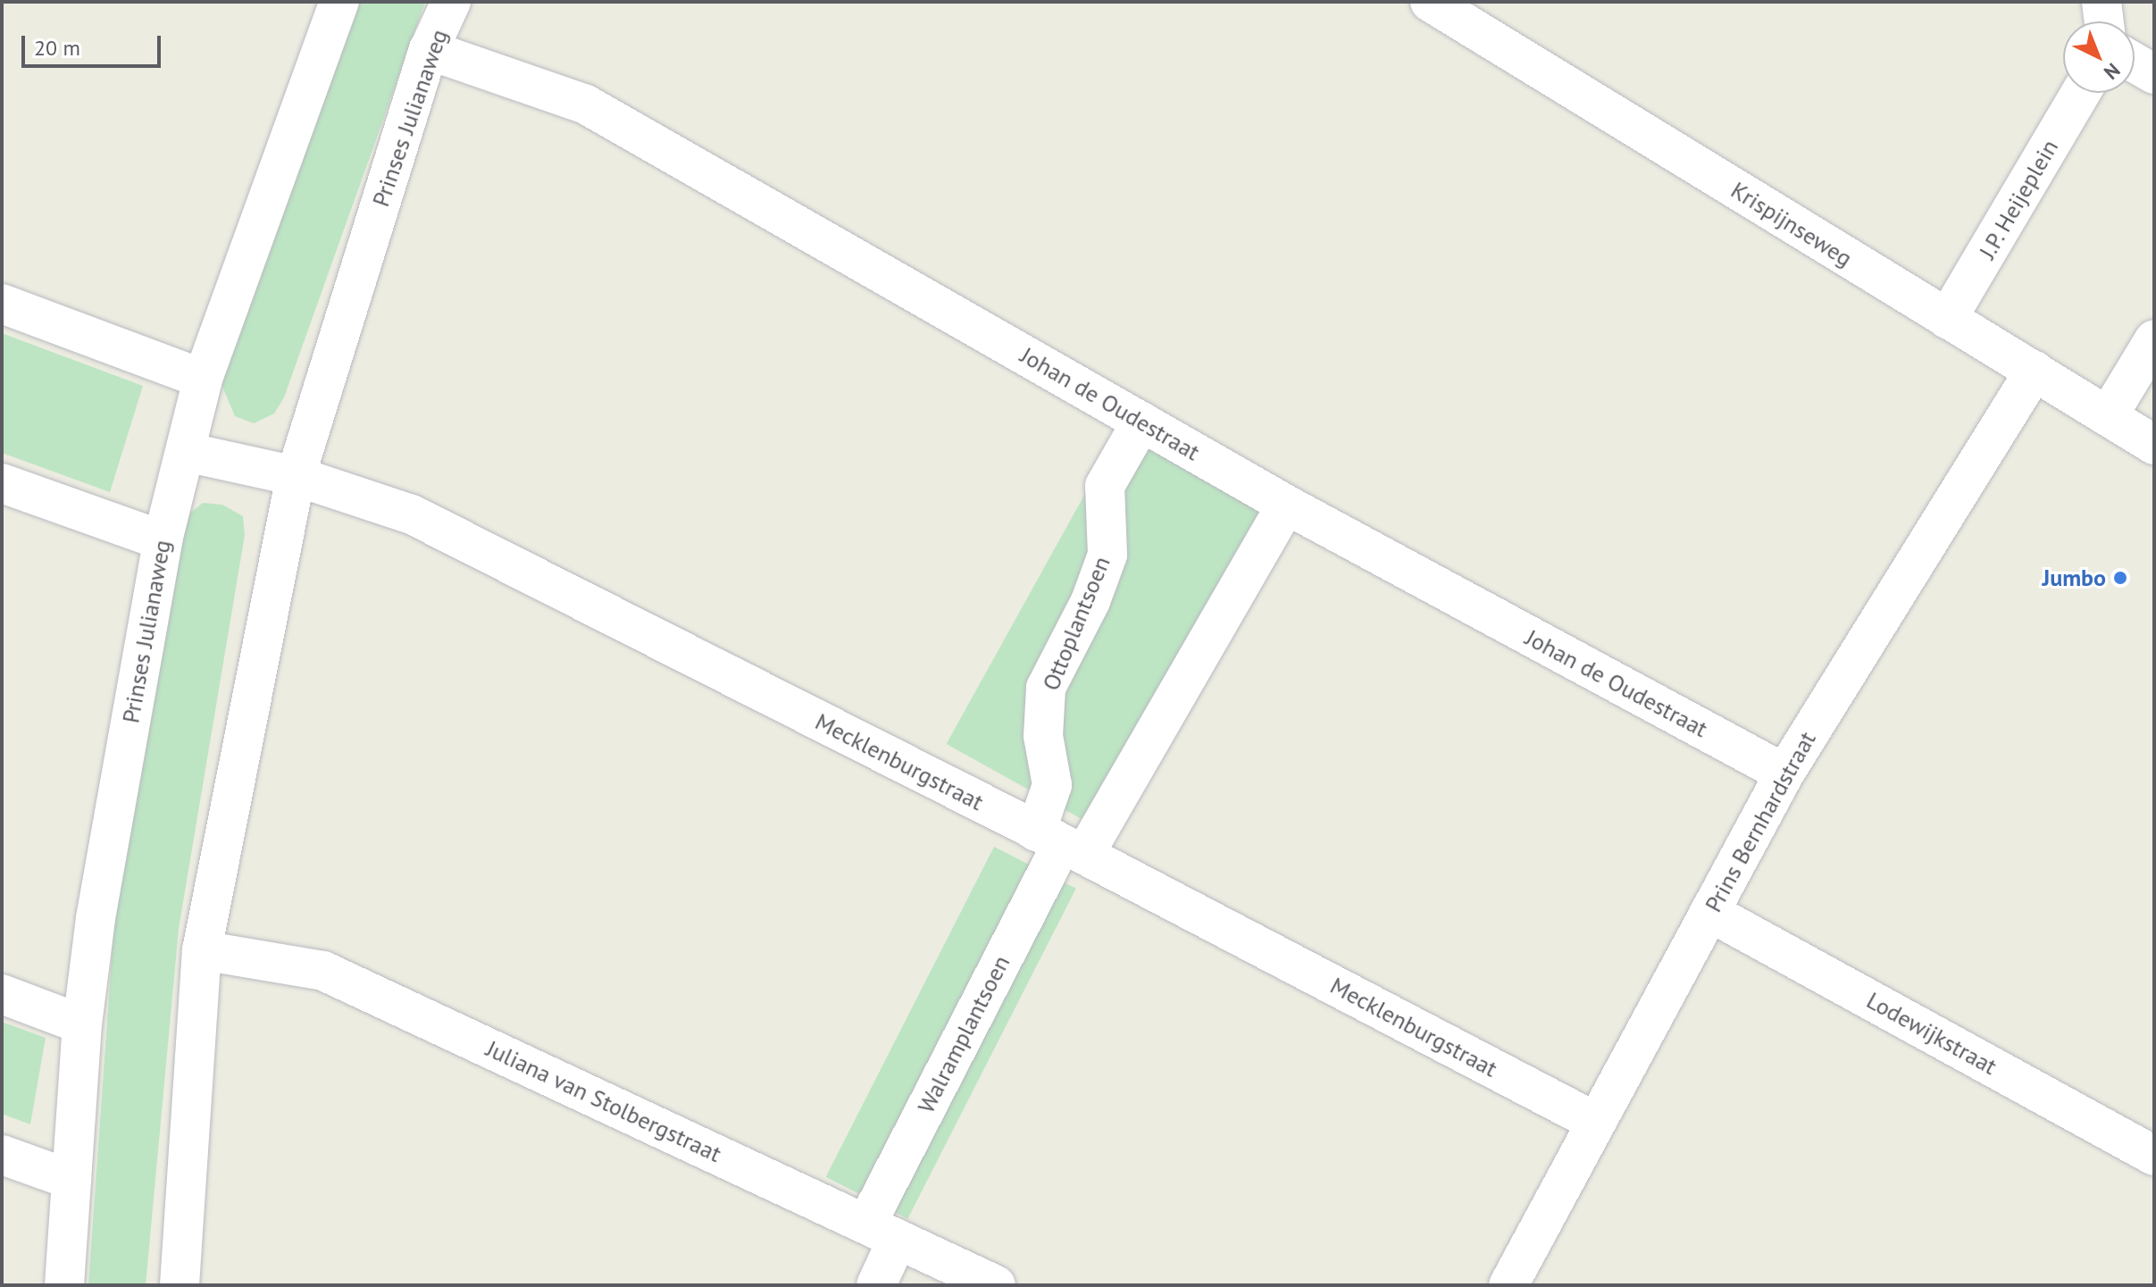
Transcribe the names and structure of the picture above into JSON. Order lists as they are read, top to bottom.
{
  "streets": {
    "street": [
      "Prinses Julianaweg",
      "J.P. Heijeplein",
      "Krispijnseweg",
      "Johan de Oudestraat",
      "Ottoplantsoen",
      "Mecklenburgstraat",
      "Prins Bernhardstraat",
      "Lodewijkstraat",
      "Walramplantsoen",
      "Juliana van Stolbergstraat"
    ]
  },
  "crossings": [
    ["Prinses Julianaweg", "Johan de Oudestraat"],
    ["Prinses Julianaweg", "Mecklenburgstraat"],
    ["Prinses Julianaweg", "Juliana van Stolbergstraat"],
    ["J.P. Heijeplein", "Krispijnseweg"],
    ["Krispijnseweg", "Prins Bernhardstraat"],
    ["Johan de Oudestraat", "Ottoplantsoen"],
    ["Johan de Oudestraat", "Prins Bernhardstraat"],
    ["Ottoplantsoen", "Mecklenburgstraat"],
    ["Ottoplantsoen", "Walramplantsoen"],
    ["Mecklenburgstraat", "Prins Bernhardstraat"],
    ["Mecklenburgstraat", "Walramplantsoen"],
    ["Prins Bernhardstraat", "Lodewijkstraat"],
    ["Walramplantsoen", "Juliana van Stolbergstraat"]
  ],
  "places": ["Jumbo"],
  "scale_bar": "20 m",
  "north": "bottom right"
}
